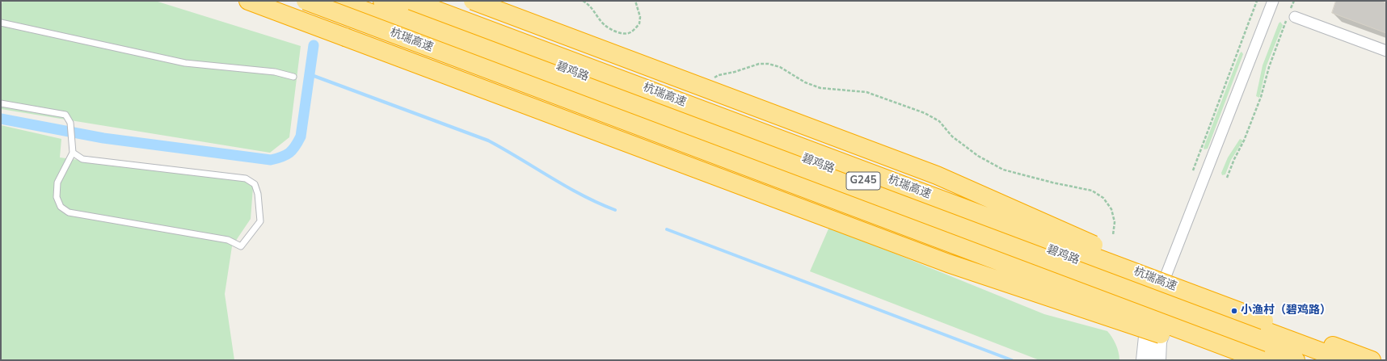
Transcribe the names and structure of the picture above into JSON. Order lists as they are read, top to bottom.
{
  "streets": {
    "highway": ["杭瑞高速", "碧鸡路", "G245"]
  },
  "places": ["小渔村（碧鸡路）"]
}
